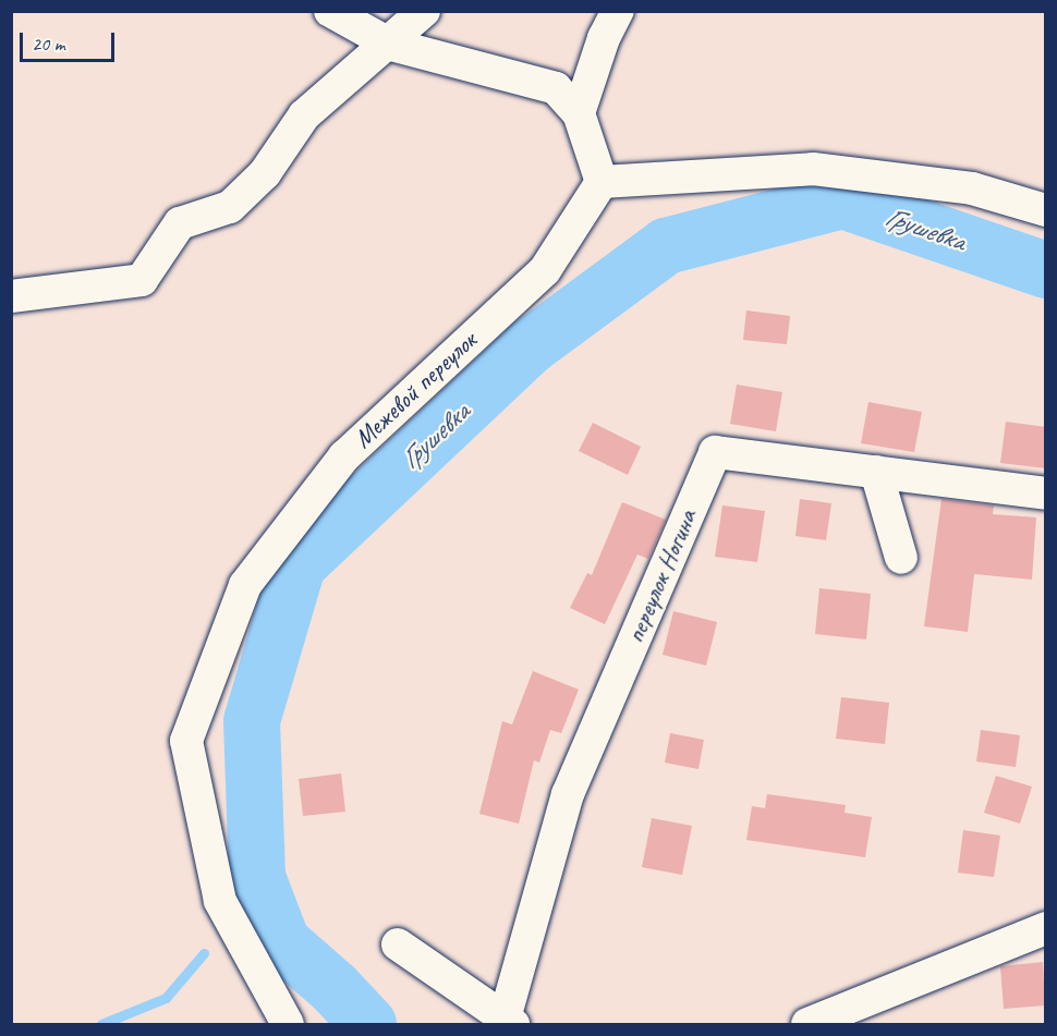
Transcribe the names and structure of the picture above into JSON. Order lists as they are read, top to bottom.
{
  "streets": {
    "street": ["Межевой переулок", "переулок Ногина"]
  },
  "water": ["Грушевка"],
  "scale_bar": "20 m"
}
